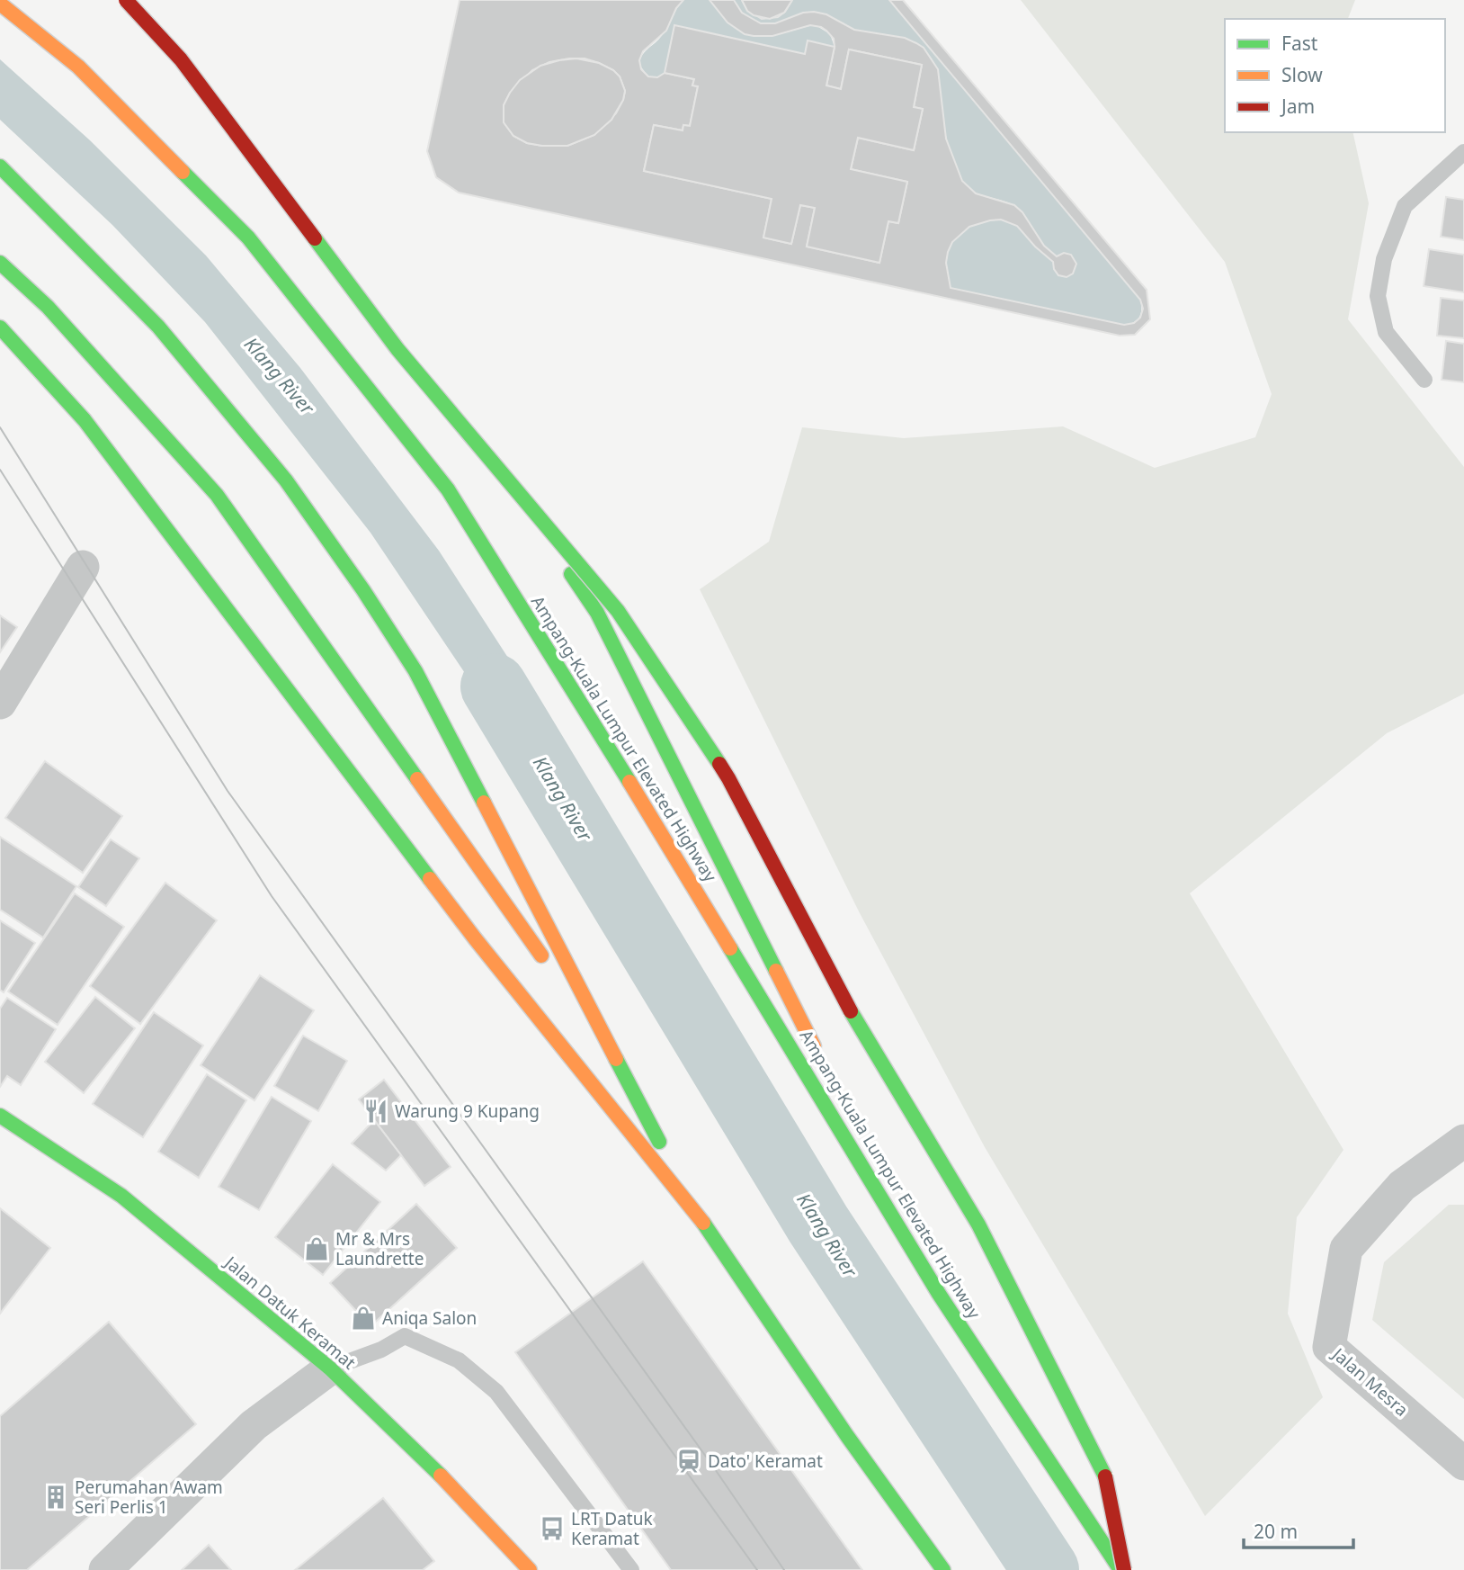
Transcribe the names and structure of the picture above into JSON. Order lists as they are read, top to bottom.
{
  "streets": {
    "main road": ["Ampang-Kuala Lumpur Elevated Highway", "Jalan Datuk Keramat"],
    "street": ["Jalan Mesra"]
  },
  "water": ["Klang River"],
  "places": {
    "restaurant": ["Warung 9 Kupang"],
    "shop": ["Mr & Mrs Laundrette", "Aniqa Salon"],
    "station": ["Dato' Keramat"],
    "building": ["Perumahan Awam Seri Perlis 1"],
    "bus stop": ["LRT Datuk Keramat"]
  },
  "legend": ["Fast", "Slow", "Jam"],
  "scale_bar": "20 m"
}
